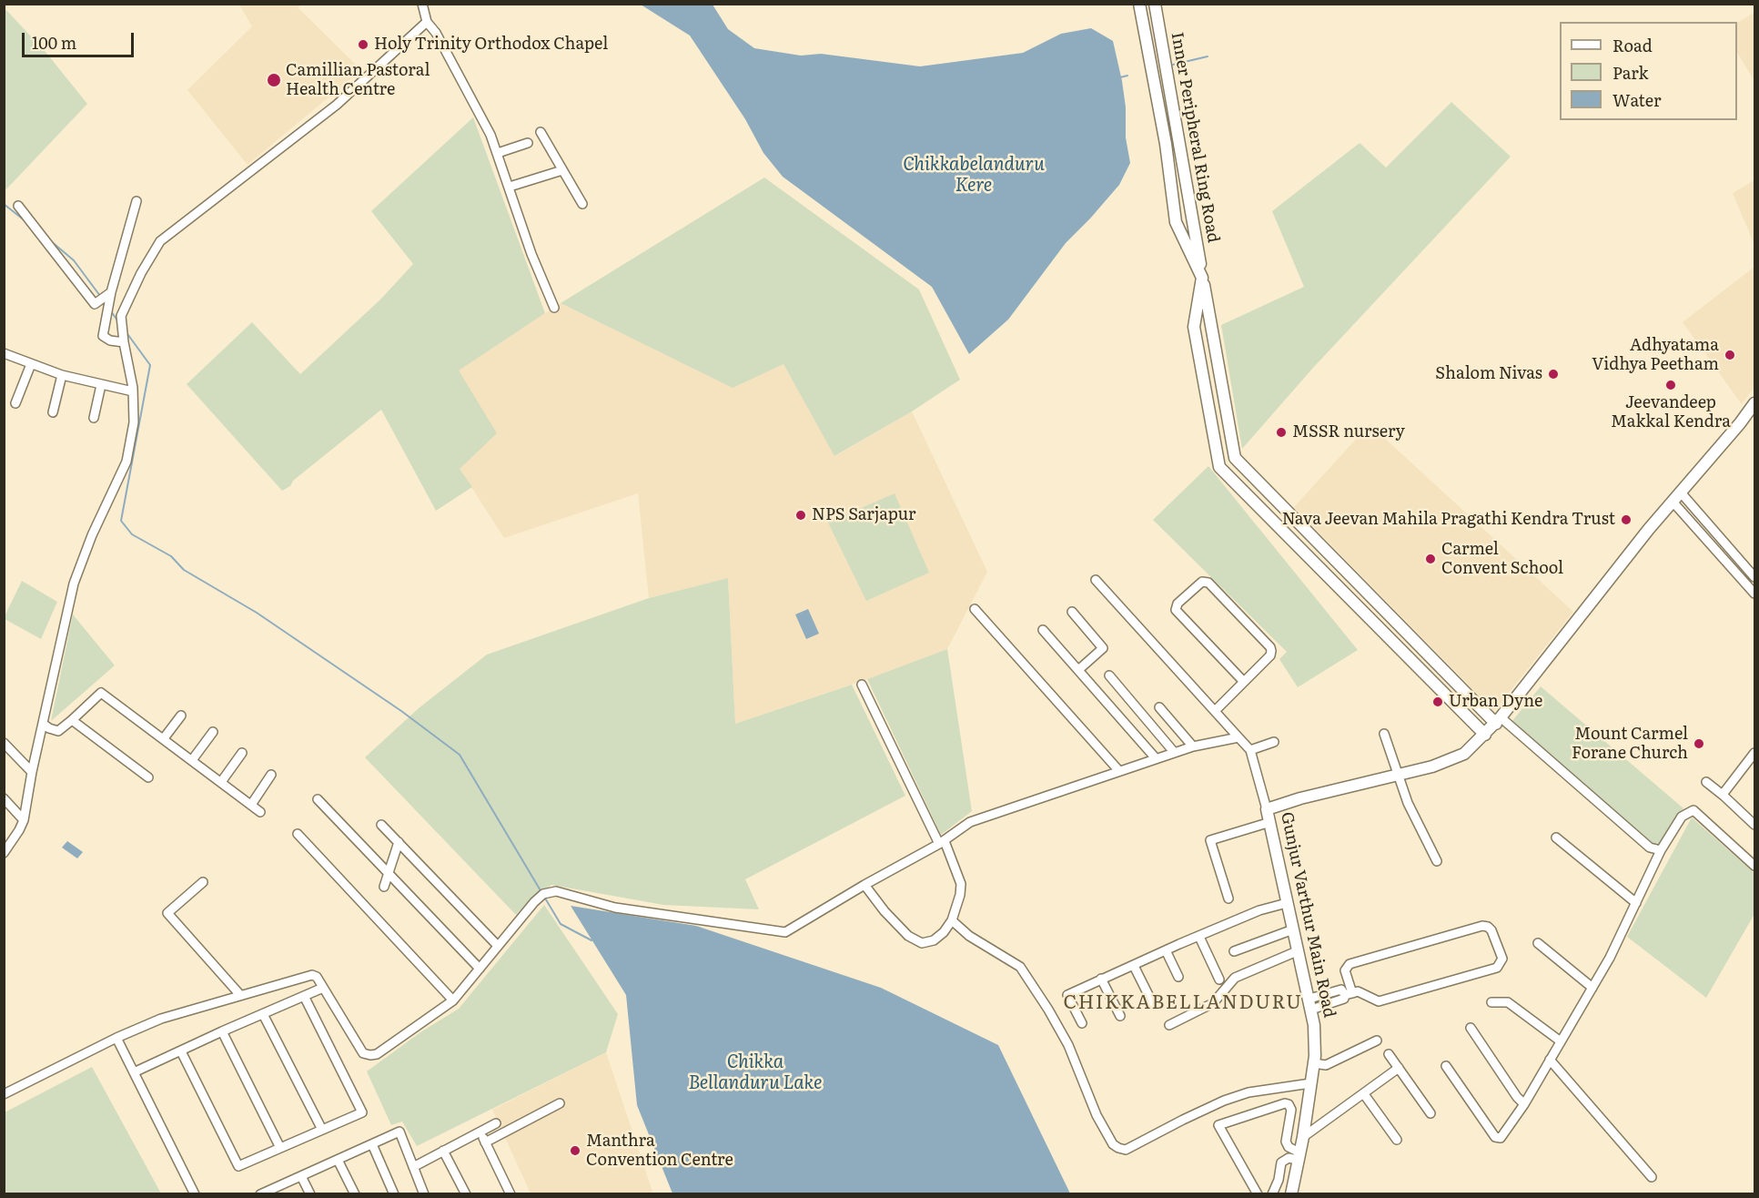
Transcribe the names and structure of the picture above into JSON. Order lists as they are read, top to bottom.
{
  "streets": {
    "main road": ["Inner Peripheral Ring Road", "Gunjur Varthur Main Road"]
  },
  "crossings": [
    ["Inner Peripheral Ring Road", "Gunjur Varthur Main Road"]
  ],
  "districts": ["CHIKKABELLANDURU"],
  "water": ["Chikkabelanduru Kere", "Chikka Bellanduru Lake"],
  "places": [
    "Holy Trinity Orthodox Chapel",
    "Camillian Pastoral Health Centre",
    "Adhyatama Vidhya Peetham",
    "Shalom Nivas",
    "Jeevandeep Makkal Kendra",
    "MSSR nursery",
    "NPS Sarjapur",
    "Nava Jeevan Mahila Pragathi Kendra Trust",
    "Carmel Convent School",
    "Urban Dyne",
    "Mount Carmel Forane Church",
    "Manthra Convention Centre"
  ],
  "legend": ["Road", "Park", "Water"],
  "scale_bar": "100 m"
}
